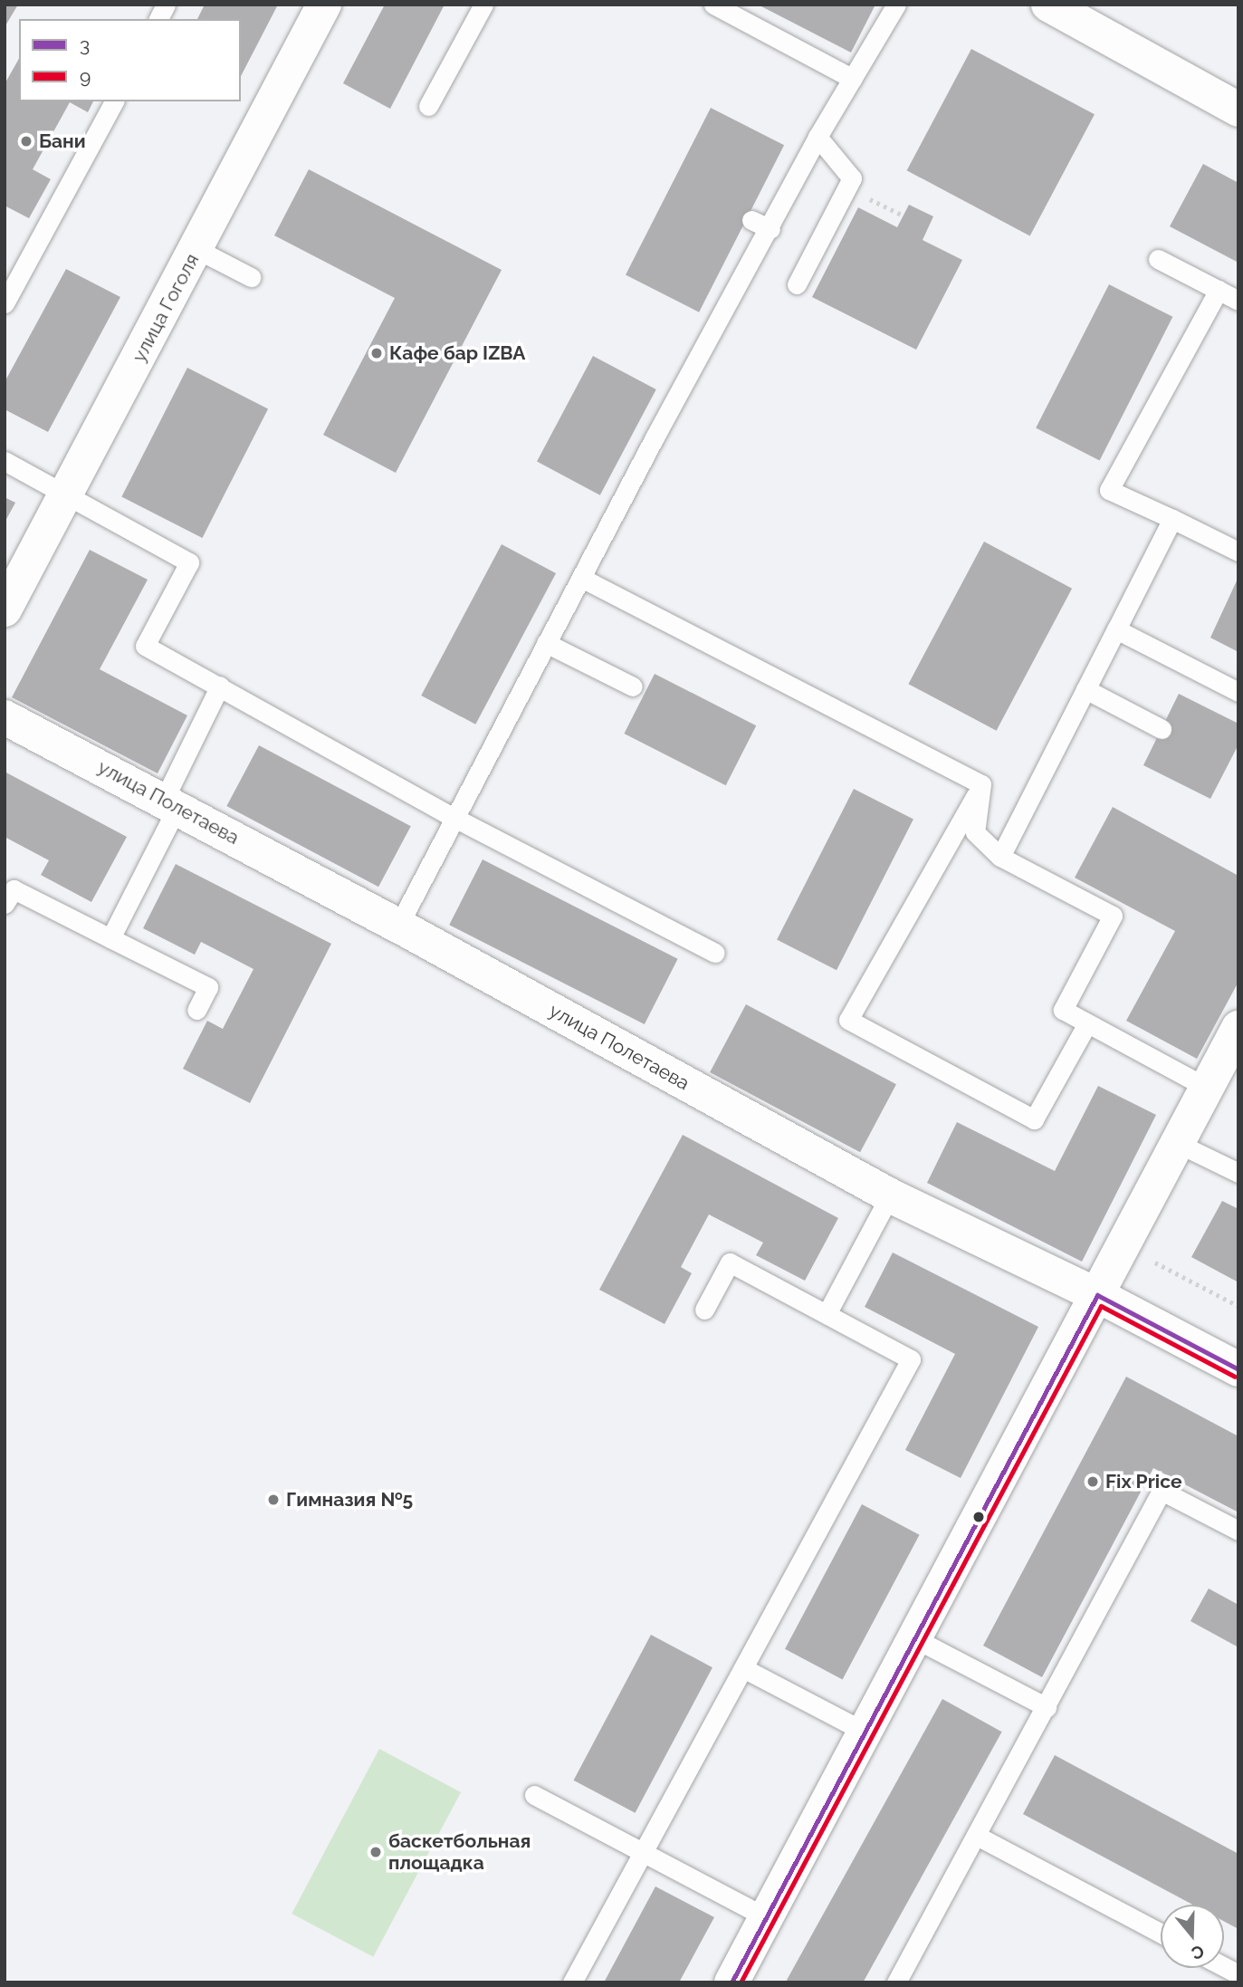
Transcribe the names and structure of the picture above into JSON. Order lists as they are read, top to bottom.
{
  "streets": {
    "street": ["улица Гоголя", "улица Полетаева"]
  },
  "places": [
    "Бани",
    "Кафе бар IZBA",
    "Fix Price",
    "Гимназия №5",
    "баскетбольная площадка"
  ],
  "lines": ["transit line 3", "transit line 9"],
  "legend": ["3", "9"],
  "north": "bottom"
}
